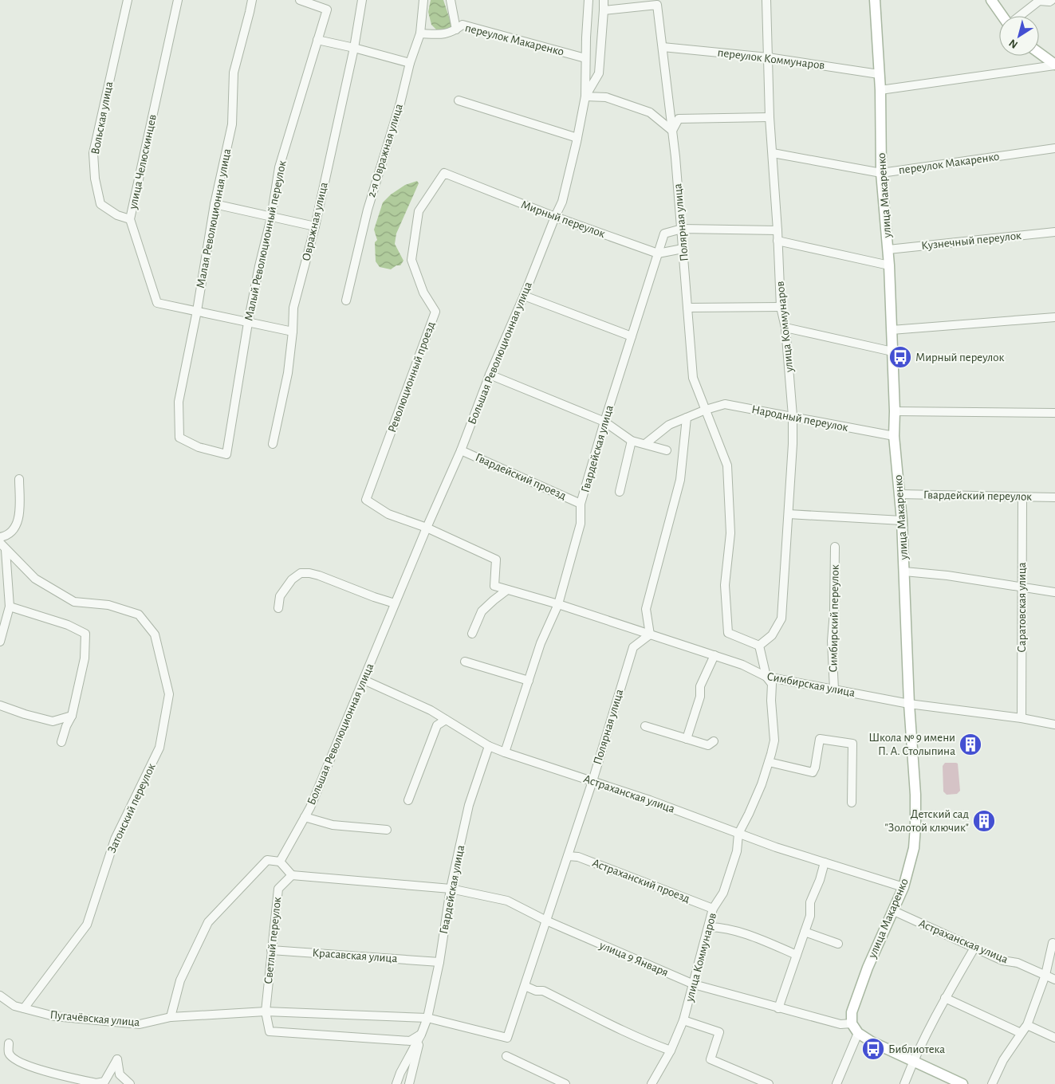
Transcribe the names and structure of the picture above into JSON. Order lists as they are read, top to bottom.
{
  "streets": {
    "main road": ["улица Макаренко"],
    "street": [
      "переулок Макаренко",
      "переулок Коммунаров",
      "Вольская улица",
      "2-я Овражная улица",
      "улица Челюскинцев",
      "Малая Революционная улица",
      "Мирный переулок",
      "Овражная улица",
      "Полярная улица",
      "Малый Революционный переулок",
      "Кузнечный переулок",
      "улица Коммунаров",
      "Большая Революционная улица",
      "Революционный проезд",
      "Народный переулок",
      "Гвардейская улица",
      "Гвардейский проезд",
      "Гвардейский переулок",
      "Саратовская улица",
      "Симбирский переулок",
      "Симбирская улица",
      "Астраханская улица",
      "Затонский переулок",
      "Астраханский проезд",
      "Светлый переулок",
      "Красавская улица",
      "улица 9 Января",
      "Пугачёвская улица"
    ]
  },
  "crossings": [
    ["переулок Макаренко", "2-я Овражная улица"],
    ["переулок Макаренко", "улица Макаренко"],
    ["переулок Макаренко", "улица Коммунаров"],
    ["переулок Макаренко", "Большая Революционная улица"],
    ["переулок Коммунаров", "улица Макаренко"],
    ["переулок Коммунаров", "Полярная улица"],
    ["переулок Коммунаров", "улица Коммунаров"],
    ["Вольская улица", "улица Челюскинцев"],
    ["улица Челюскинцев", "Малая Революционная улица"],
    ["улица Челюскинцев", "Овражная улица"],
    ["улица Челюскинцев", "Малый Революционный переулок"],
    ["улица Макаренко", "Кузнечный переулок"],
    ["улица Макаренко", "Народный переулок"],
    ["улица Макаренко", "Гвардейский переулок"],
    ["улица Макаренко", "Симбирская улица"],
    ["улица Макаренко", "Астраханская улица"],
    ["улица Макаренко", "улица 9 Января"],
    ["Малая Революционная улица", "Малый Революционный переулок"],
    ["Мирный переулок", "Большая Революционная улица"],
    ["Мирный переулок", "Революционный проезд"],
    ["Мирный переулок", "Гвардейская улица"],
    ["Полярная улица", "улица Коммунаров"],
    ["Полярная улица", "Большая Революционная улица"],
    ["Полярная улица", "Народный переулок"],
    ["Полярная улица", "Гвардейская улица"],
    ["Полярная улица", "Симбирская улица"],
    ["Полярная улица", "Астраханская улица"],
    ["Полярная улица", "Астраханский проезд"],
    ["Полярная улица", "улица 9 Января"],
    ["Полярная улица", "Пугачёвская улица"],
    ["улица Коммунаров", "Народный переулок"],
    ["улица Коммунаров", "Симбирская улица"],
    ["улица Коммунаров", "Астраханская улица"],
    ["улица Коммунаров", "Астраханский проезд"],
    ["улица Коммунаров", "улица 9 Января"],
    ["Большая Революционная улица", "Революционный проезд"],
    ["Большая Революционная улица", "Гвардейский проезд"],
    ["Большая Революционная улица", "Симбирская улица"],
    ["Большая Революционная улица", "Астраханская улица"],
    ["Революционный проезд", "Симбирская улица"],
    ["Гвардейская улица", "Гвардейский проезд"],
    ["Гвардейская улица", "Симбирская улица"],
    ["Гвардейская улица", "Астраханская улица"],
    ["Гвардейская улица", "Красавская улица"],
    ["Гвардейская улица", "улица 9 Января"],
    ["Гвардейская улица", "Пугачёвская улица"],
    ["Гвардейский переулок", "Саратовская улица"],
    ["Саратовская улица", "Симбирская улица"],
    ["Симбирский переулок", "Симбирская улица"],
    ["Затонский переулок", "Пугачёвская улица"],
    ["Светлый переулок", "Красавская улица"],
    ["Светлый переулок", "улица 9 Января"],
    ["Светлый переулок", "Пугачёвская улица"]
  ],
  "places": {
    "bus stop": ["Мирный переулок", "Библиотека"],
    "building": ["Школа № 9 имени П. А. Столыпина", "Детский сад \"Золотой ключик\""]
  },
  "north": "bottom left"
}
